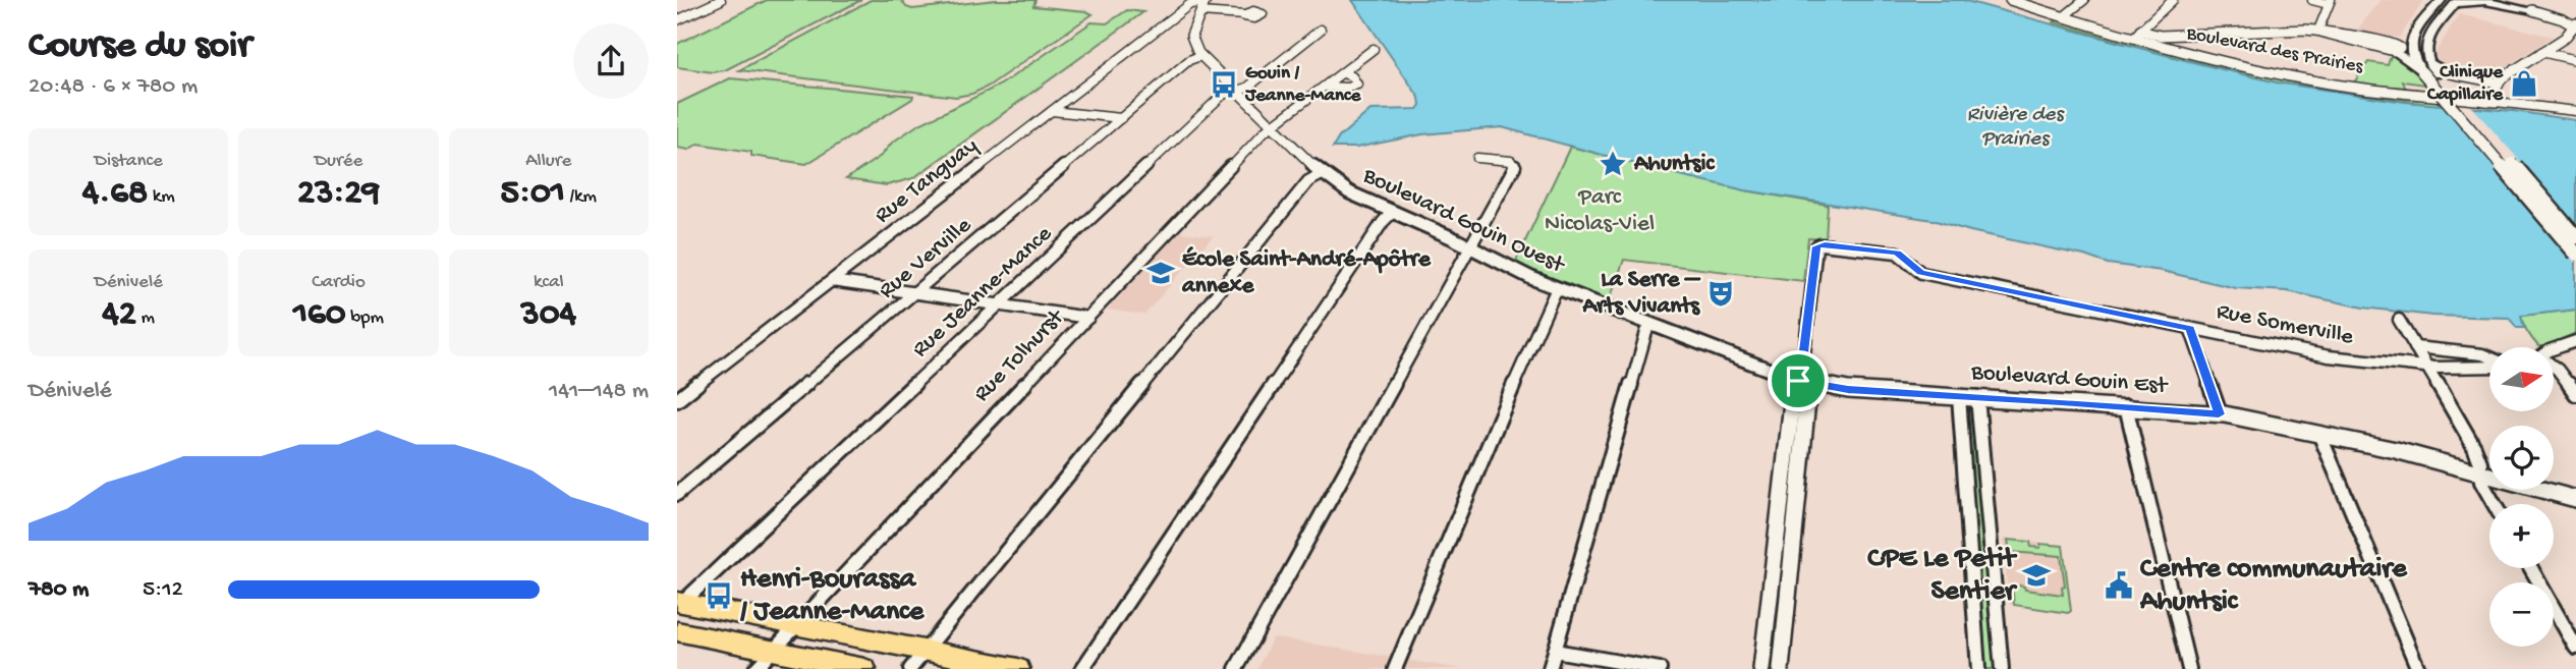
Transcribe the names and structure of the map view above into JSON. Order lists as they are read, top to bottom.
{
  "streets": {
    "street": [
      "Boulevard des Prairies",
      "Rue Tanguay",
      "Boulevard Gouin Ouest",
      "Rue Verville",
      "Rue Jeanne-Mance",
      "Rue Somerville",
      "Rue Tolhurst",
      "Boulevard Gouin Est"
    ]
  },
  "crossings": [
    ["Boulevard Gouin Ouest", "Rue Verville"],
    ["Boulevard Gouin Ouest", "Rue Jeanne-Mance"],
    ["Boulevard Gouin Ouest", "Rue Somerville"],
    ["Boulevard Gouin Ouest", "Rue Tolhurst"],
    ["Boulevard Gouin Ouest", "Boulevard Gouin Est"],
    ["Rue Somerville", "Boulevard Gouin Est"]
  ],
  "water": ["Rivière des Prairies"],
  "parks": ["Parc Nicolas-Viel"],
  "places": {
    "shop": ["Clinique Capillaire"],
    "bus stop": ["Gouin / Jeanne-Mance", "Henri-Bourassa / Jeanne-Mance"],
    "place": ["Ahuntsic"],
    "school or university": ["École Saint-André-Apôtre annexe", "CPE Le Petit Sentier"],
    "theatre": ["La Serre – Arts Vivants"],
    "public building": ["Centre communautaire Ahuntsic"]
  },
  "north": "right",
  "page": {
    "heading": ["Course du soir", "20:48 · 6 × 780 m"],
    "stats": [
      ["Distance", "4.68 km"],
      ["Durée", "23:29"],
      ["Allure", "5:01 /km"],
      ["Dénivelé", "42 m"],
      ["Cardio", "160 bpm"],
      ["kcal", "304"]
    ],
    "map_buttons": ["+", "−"],
    "chart": ["Dénivelé", "141–148 m"],
    "list": [
      {
        "name": "780 m",
        "note": "5:12"
      }
    ]
  }
}
